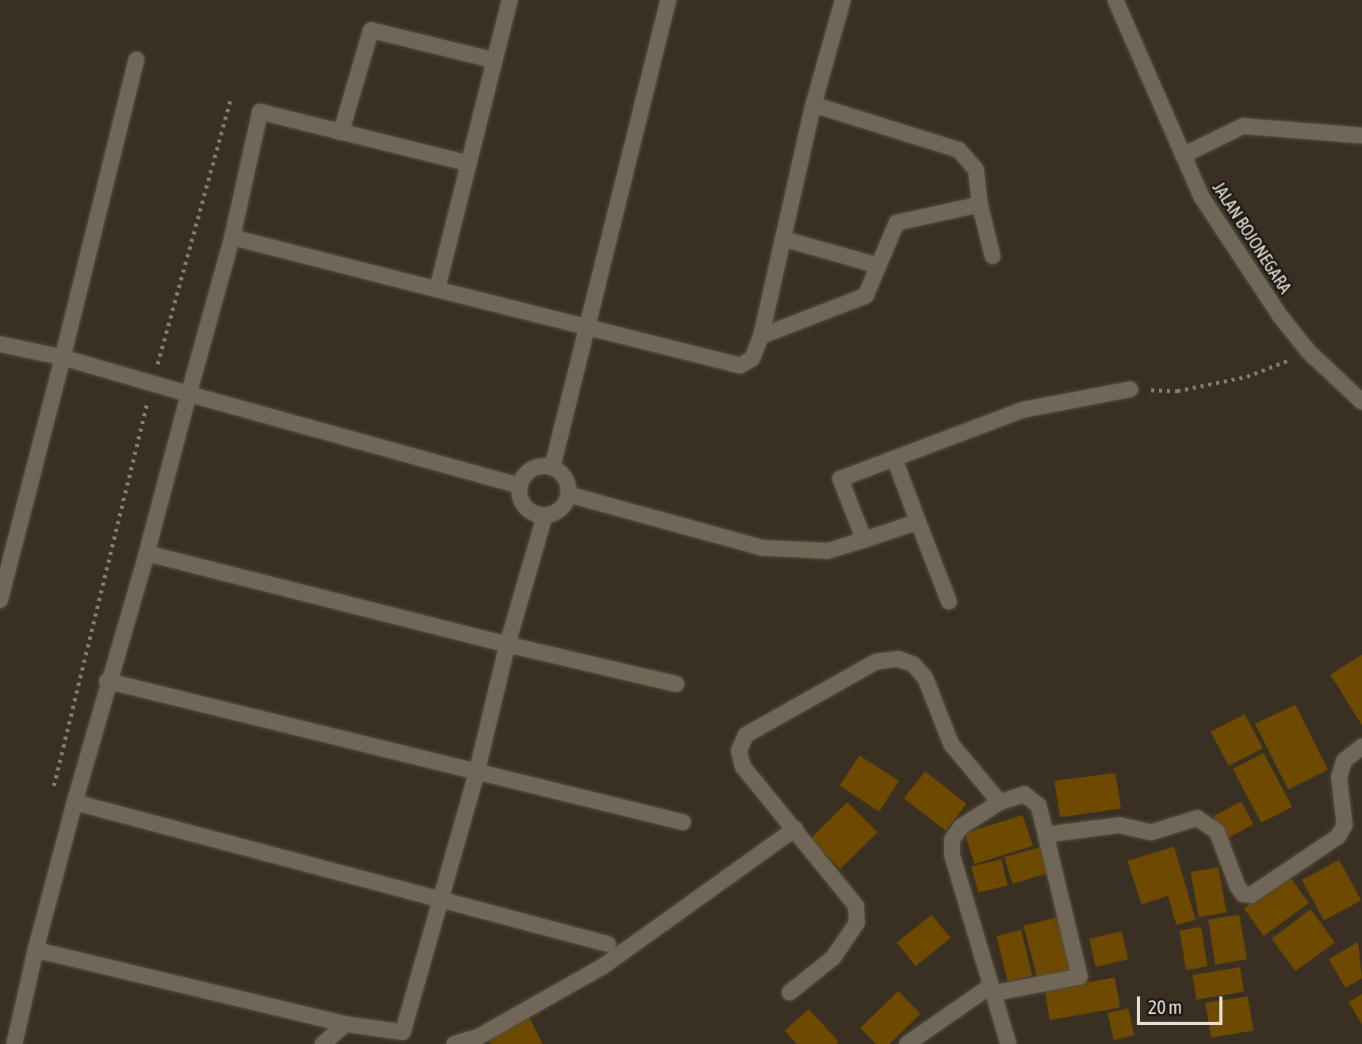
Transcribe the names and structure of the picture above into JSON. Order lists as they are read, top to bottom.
{
  "streets": {
    "street": ["JALAN BOJONEGARA"]
  },
  "scale_bar": "20 m"
}
